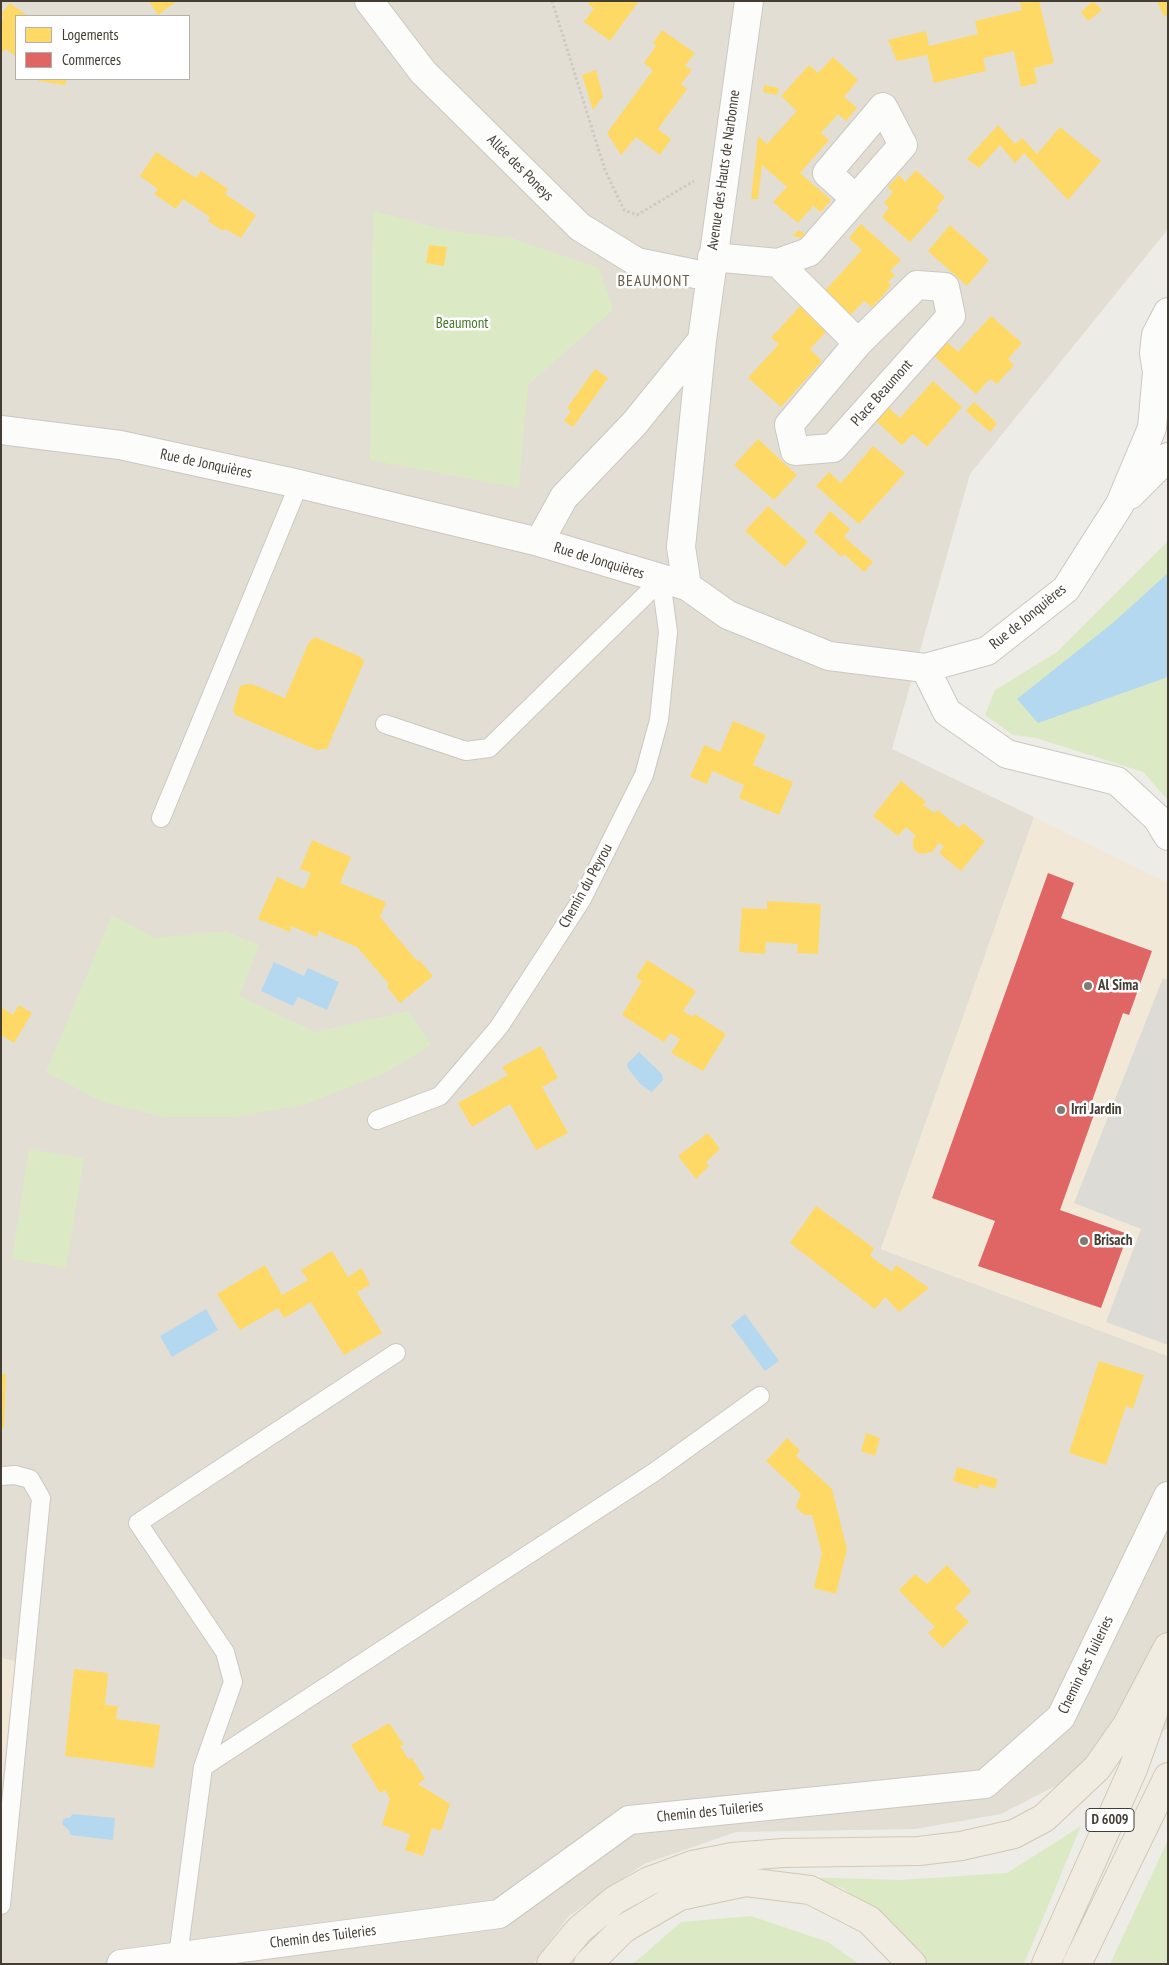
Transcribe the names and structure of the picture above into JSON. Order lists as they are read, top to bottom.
{
  "streets": {
    "main road": ["D 6009"],
    "street": [
      "Allée des Poneys",
      "Avenue des Hauts de Narbonne",
      "Place Beaumont",
      "Rue de Jonquières",
      "Chemin des Tuileries"
    ],
    "lane": ["Chemin du Peyrou"]
  },
  "crossings": [
    ["Allée des Poneys", "Avenue des Hauts de Narbonne"],
    ["Avenue des Hauts de Narbonne", "Rue de Jonquières"],
    ["Avenue des Hauts de Narbonne", "Chemin du Peyrou"],
    ["Rue de Jonquières", "Chemin du Peyrou"]
  ],
  "districts": ["BEAUMONT"],
  "parks": ["Beaumont"],
  "places": ["Al Sima", "Irri Jardin", "Brisach"],
  "legend": ["Logements", "Commerces"]
}
